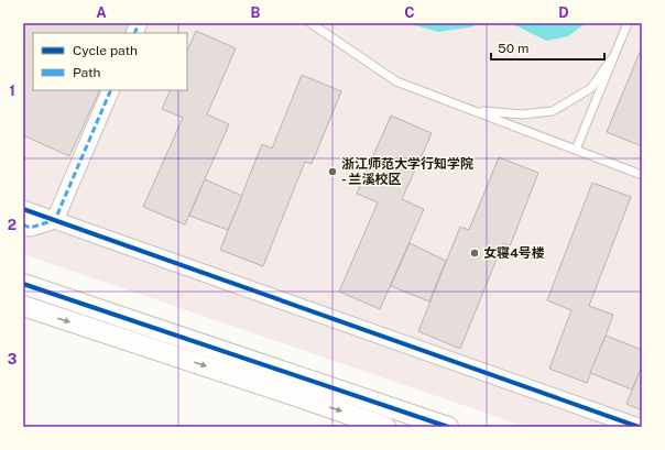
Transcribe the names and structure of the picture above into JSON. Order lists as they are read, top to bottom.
{
  "places": ["浙江师范大学行知学院 - 兰溪校区", "女寝4号楼"],
  "legend": ["Cycle path", "Path"],
  "scale_bar": "50 m",
  "grid": {
    "columns": [
      "A",
      "B",
      "C",
      "D"
    ],
    "rows": ["1", "2", "3"]
  }
}
